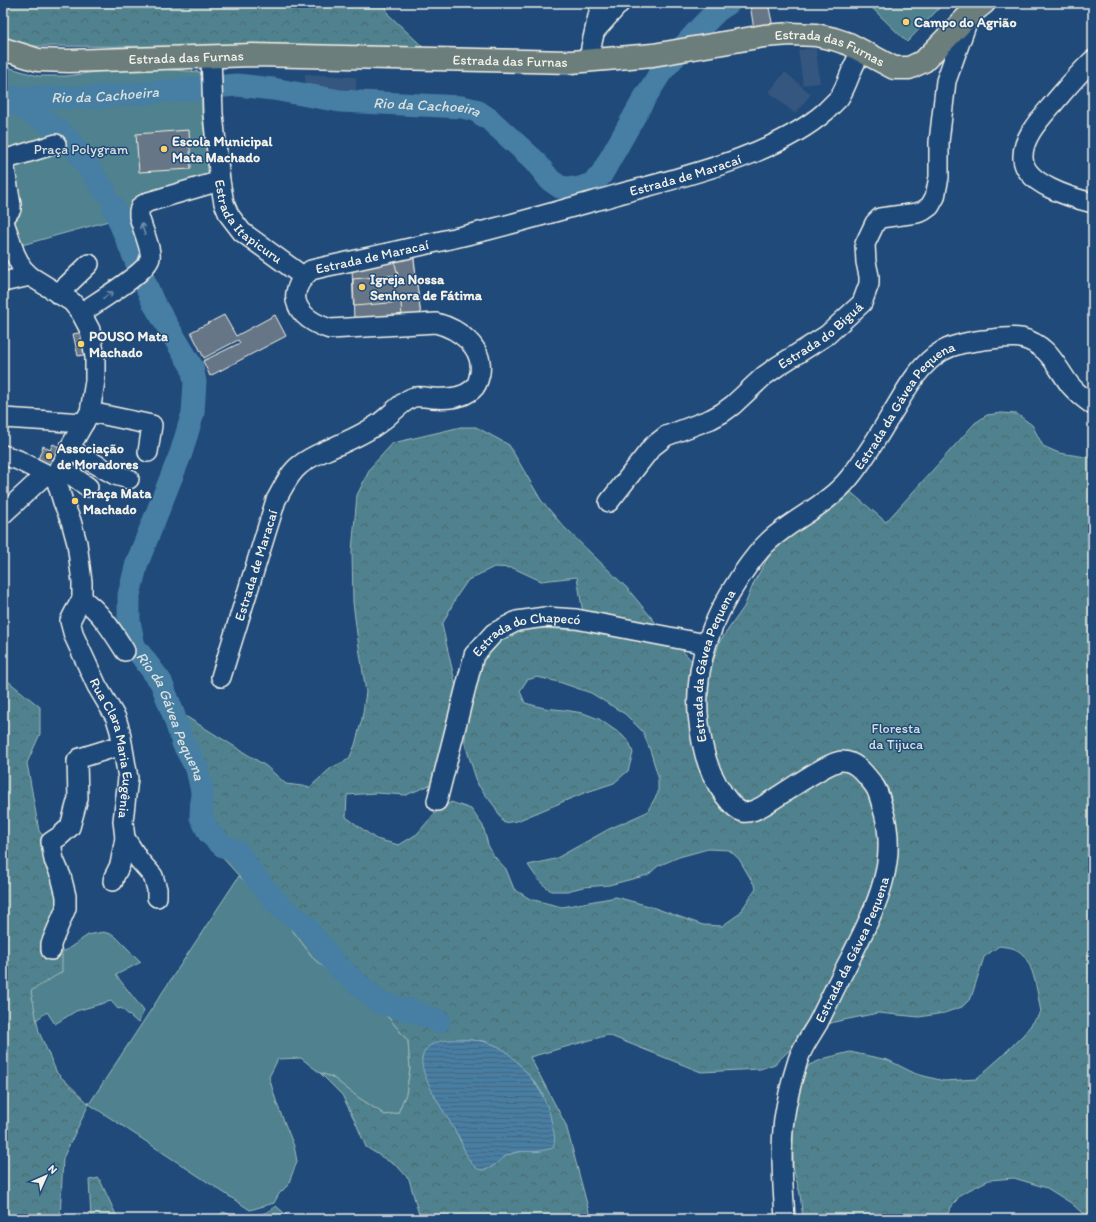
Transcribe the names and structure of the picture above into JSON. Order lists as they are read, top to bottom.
{
  "streets": {
    "main road": ["Estrada das Furnas"],
    "street": [
      "Estrada de Maracaí",
      "Estrada Itapicuru",
      "Estrada do Biguá",
      "Estrada da Gávea Pequena",
      "Estrada do Chapecó",
      "Rua Clara Maria Eugênia"
    ]
  },
  "crossings": [
    ["Estrada das Furnas", "Estrada de Maracaí"],
    ["Estrada das Furnas", "Estrada Itapicuru"],
    ["Estrada das Furnas", "Estrada do Biguá"],
    ["Estrada de Maracaí", "Estrada Itapicuru"],
    ["Estrada da Gávea Pequena", "Estrada do Chapecó"]
  ],
  "water": ["Rio da Cachoeira", "Rio da Gávea Pequena"],
  "parks": ["Praça Polygram", "Floresta da Tijuca"],
  "places": [
    "Campo do Agrião",
    "Escola Municipal Mata Machado",
    "Igreja Nossa Senhora de Fátima",
    "POUSO Mata Machado",
    "Associação de Moradores",
    "Praça Mata Machado"
  ],
  "north": "top right"
}
